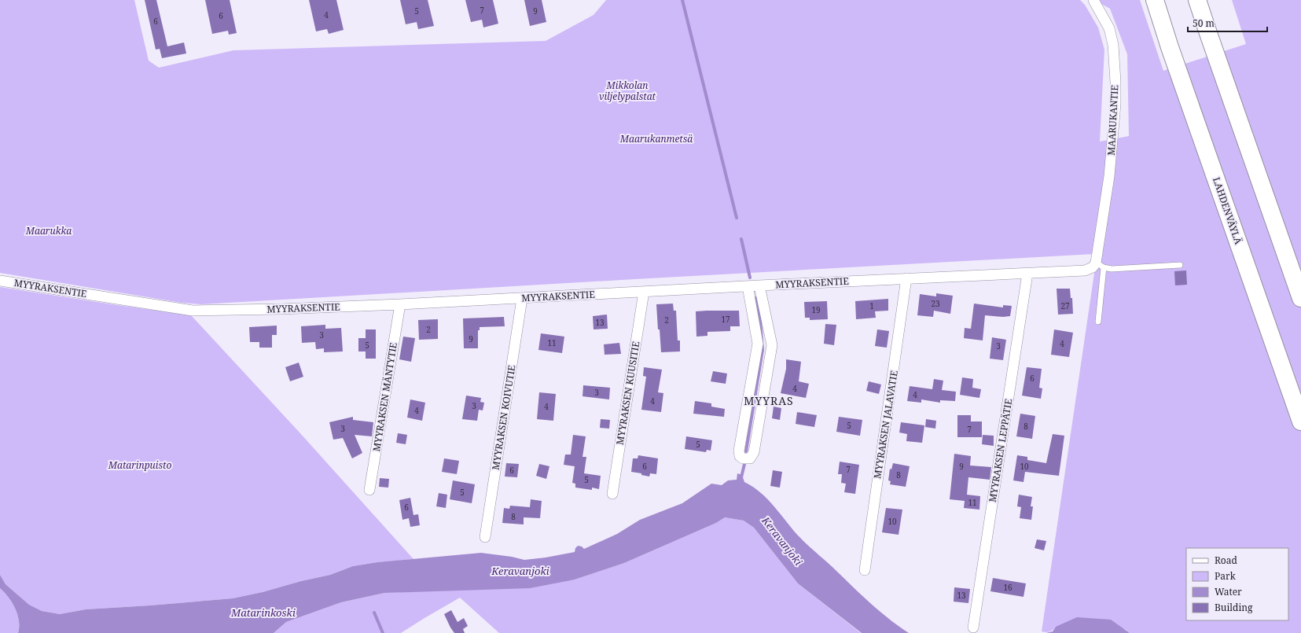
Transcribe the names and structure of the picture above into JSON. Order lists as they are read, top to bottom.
{
  "streets": {
    "highway": ["LAHDENVÄYLÄ"],
    "street": [
      "MAARUKANTIE",
      "MYYRAKSENTIE",
      "MYYRAKSEN KUUSITIE",
      "MYYRAKSEN MÄNTYTIE",
      "MYYRAKSEN KOIVUTIE",
      "MYYRAKSEN JALAVATIE",
      "MYYRAKSEN LEPPÄTIE"
    ]
  },
  "crossings": [
    ["MAARUKANTIE", "MYYRAKSENTIE"],
    ["MYYRAKSENTIE", "MYYRAKSEN KUUSITIE"],
    ["MYYRAKSENTIE", "MYYRAKSEN MÄNTYTIE"],
    ["MYYRAKSENTIE", "MYYRAKSEN KOIVUTIE"],
    ["MYYRAKSENTIE", "MYYRAKSEN JALAVATIE"],
    ["MYYRAKSENTIE", "MYYRAKSEN LEPPÄTIE"]
  ],
  "districts": ["MYYRAS"],
  "water": ["Keravanjoki", "Matarinkoski"],
  "parks": [
    "Mikkolan viljelypalstat",
    "Maarukanmetsä",
    "Maarukka",
    "Matarinpuisto"
  ],
  "house_numbers": [
    "7",
    "5",
    "9",
    "4",
    "6",
    "6",
    "23",
    "1",
    "27",
    "19",
    "17",
    "2",
    "13",
    "2",
    "3",
    "9",
    "11",
    "4",
    "5",
    "3",
    "6",
    "4",
    "3",
    "4",
    "4",
    "3",
    "4",
    "4",
    "5",
    "8",
    "3",
    "7",
    "5",
    "6",
    "9",
    "10",
    "7",
    "6",
    "8",
    "5",
    "5",
    "11",
    "6",
    "8",
    "10",
    "16",
    "13"
  ],
  "legend": [
    "Road",
    "Park",
    "Water",
    "Building"
  ],
  "scale_bar": "50 m"
}
